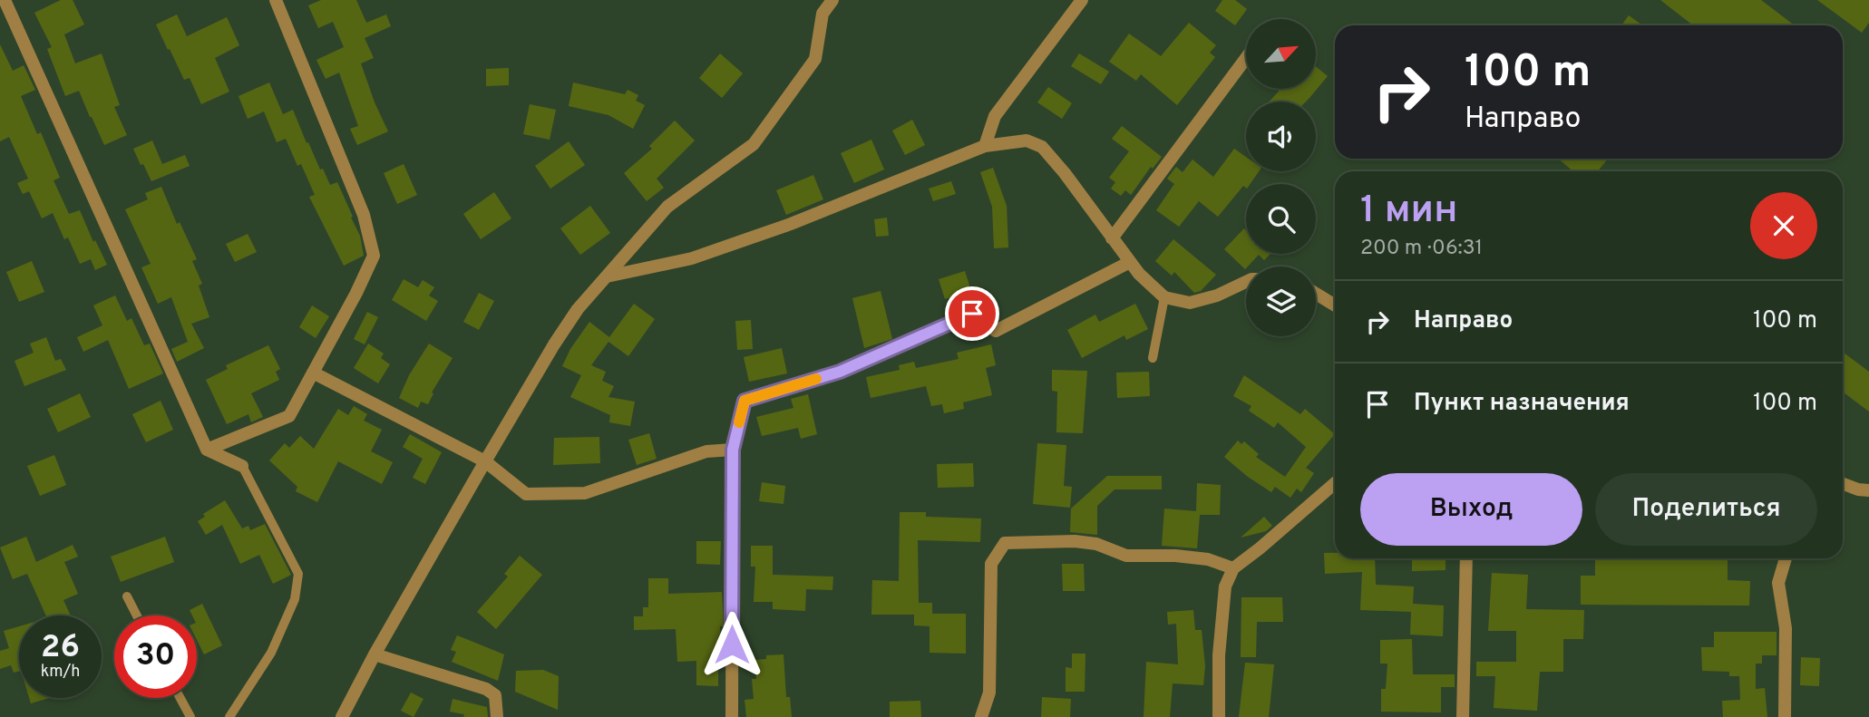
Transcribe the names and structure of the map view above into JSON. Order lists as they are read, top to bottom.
{
  "north": "top right",
  "page": {
    "turn": ["100 m", "Направо"],
    "heading": ["1 мин", "200 m · 06:31"],
    "list": [
      {
        "name": "Направо",
        "value": "100 m"
      },
      {
        "name": "Пункт назначения",
        "value": "100 m"
      }
    ],
    "buttons": ["Выход", "Поделиться"],
    "speed": "26 km/h",
    "limit": "30"
  }
}
